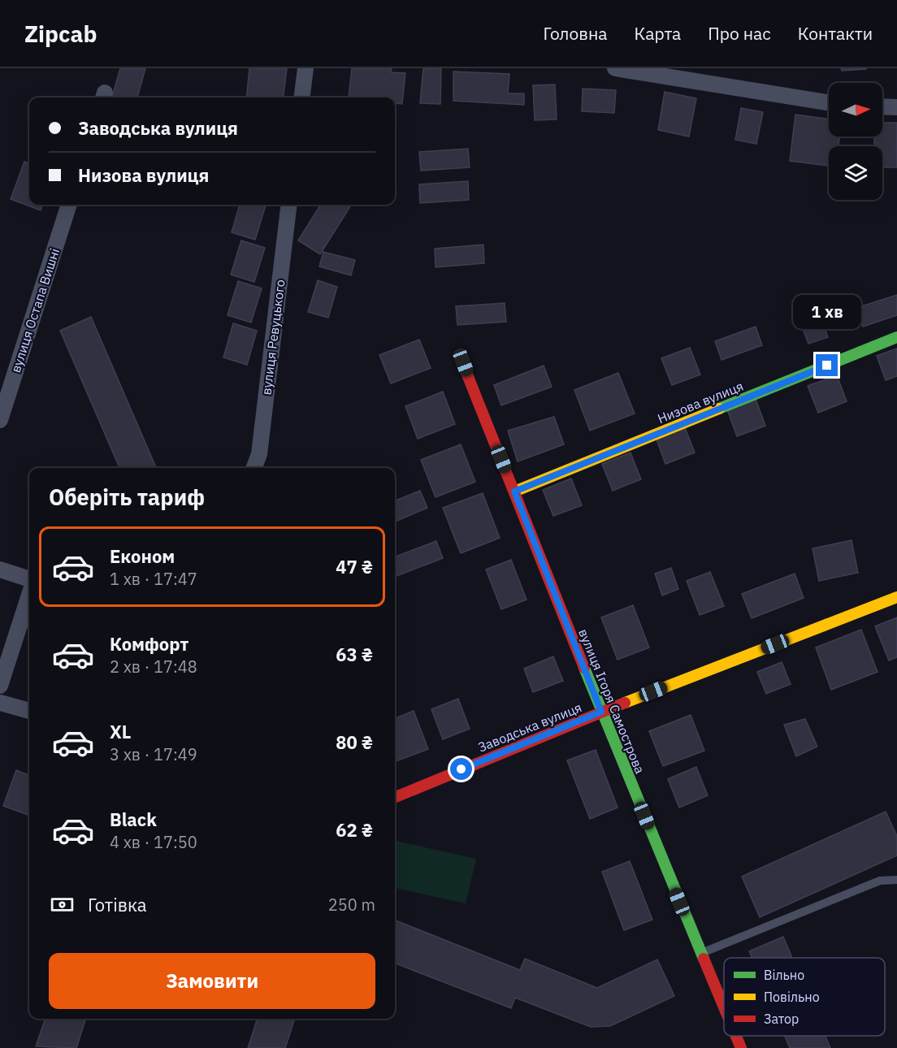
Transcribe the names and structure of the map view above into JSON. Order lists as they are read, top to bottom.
{
  "streets": {
    "street": [
      "вулиця Остапа Вишні",
      "вулиця Ревуцького",
      "Низова вулиця",
      "вулиця Ігоря Самострова",
      "Заводська вулиця"
    ]
  },
  "crossings": [
    ["Низова вулиця", "вулиця Ігоря Самострова"],
    ["вулиця Ігоря Самострова", "Заводська вулиця"]
  ],
  "legend": ["Вільно", "Повільно", "Затор"],
  "north": "right",
  "page": {
    "header": "Zipcab",
    "nav": [
      "Головна",
      "Карта",
      "Про нас",
      "Контакти"
    ],
    "banner": ["Заводська вулиця", "Низова вулиця"],
    "bubble": "1 хв",
    "heading": "Оберіть тариф",
    "list": [
      {
        "name": "Економ",
        "note": "1 хв · 17:47",
        "value": "47 ₴"
      },
      {
        "name": "Комфорт",
        "note": "2 хв · 17:48",
        "value": "63 ₴"
      },
      {
        "name": "XL",
        "note": "3 хв · 17:49",
        "value": "80 ₴"
      },
      {
        "name": "Black",
        "note": "4 хв · 17:50",
        "value": "62 ₴"
      }
    ],
    "pay": ["Готівка", "250 m"],
    "buttons": "Замовити"
  }
}
